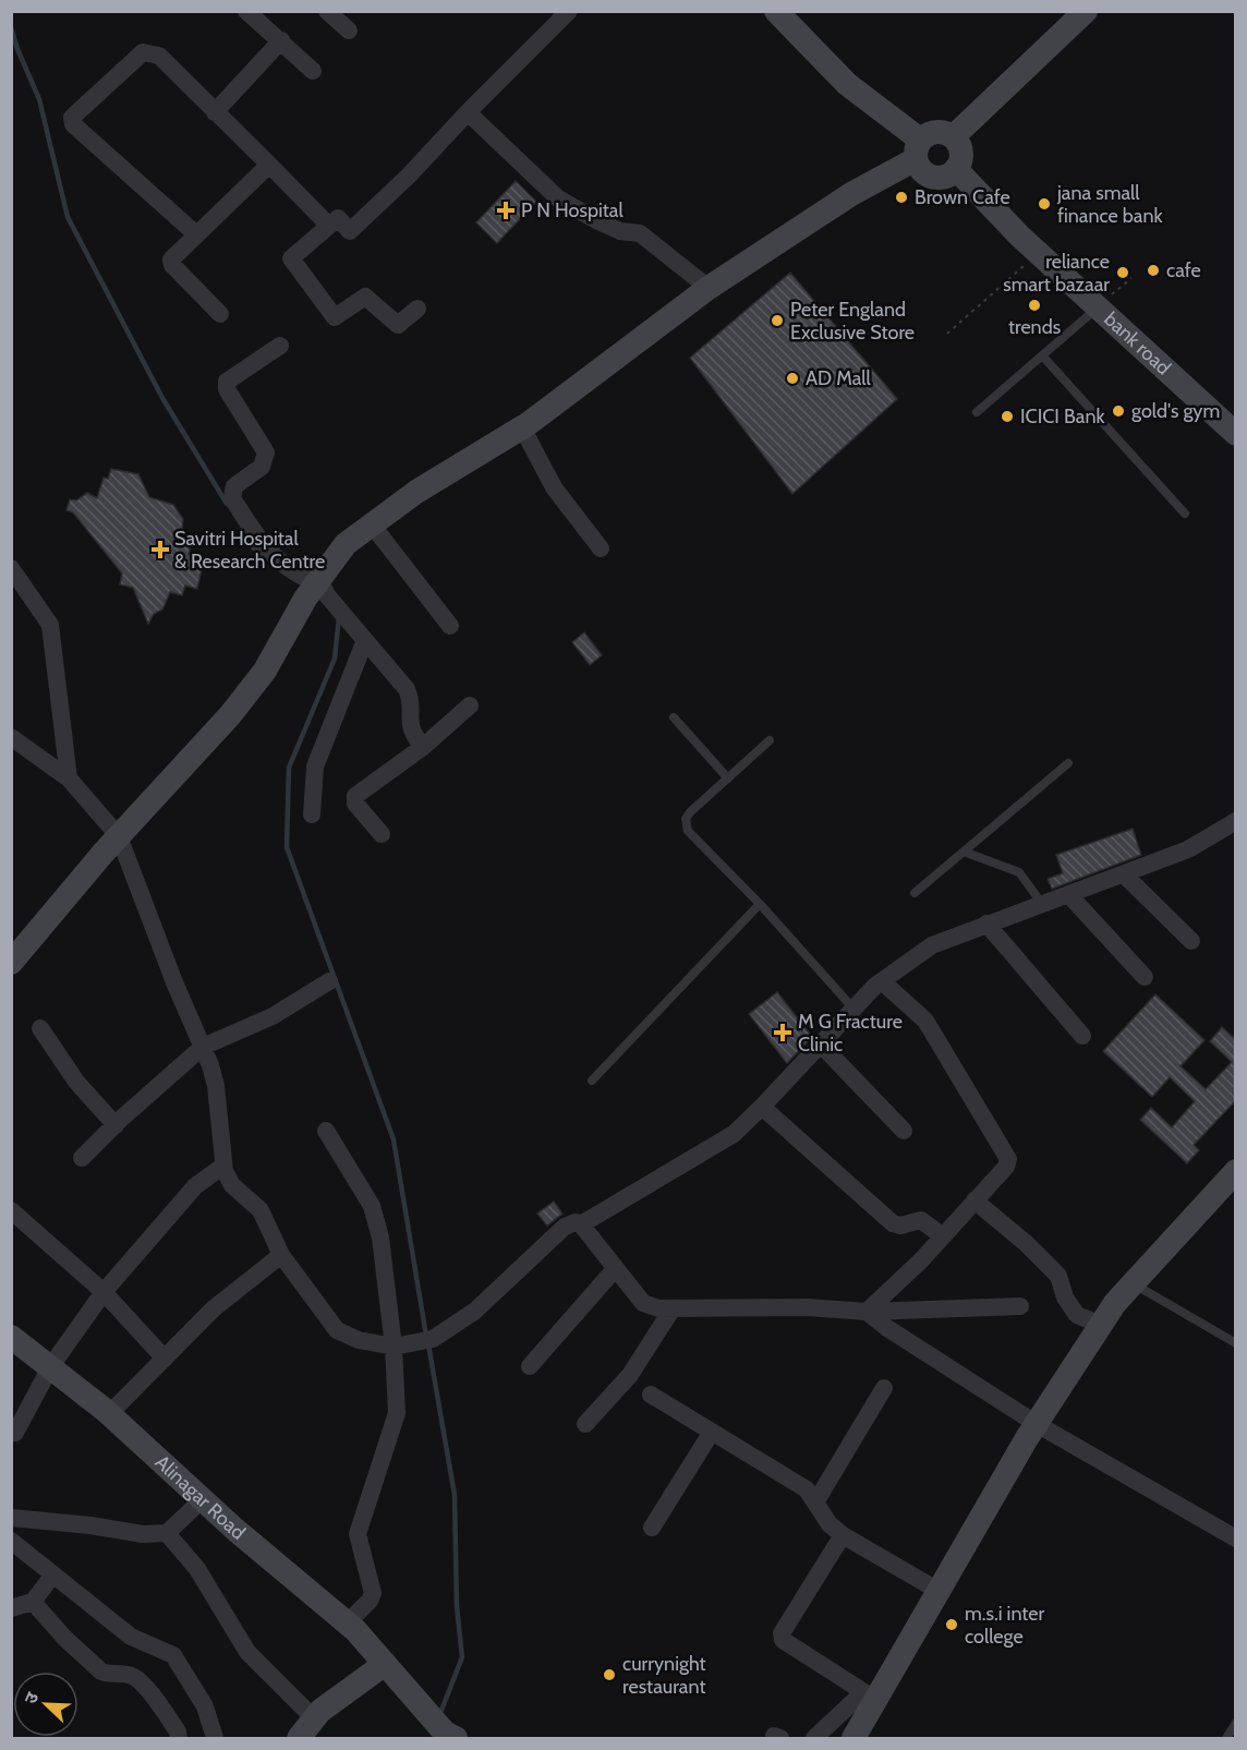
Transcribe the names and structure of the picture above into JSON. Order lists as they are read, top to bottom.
{
  "streets": {
    "main road": ["bank road", "Alinagar Road"]
  },
  "places": {
    "other": [
      "Brown Cafe",
      "jana small finance bank",
      "cafe",
      "reliance smart bazaar",
      "trends",
      "Peter England Exclusive Store",
      "AD Mall",
      "gold's gym",
      "ICICI Bank",
      "m.s.i inter college",
      "currynight restaurant"
    ],
    "health": ["P N Hospital", "Savitri Hospital & Research Centre", "M G Fracture Clinic"]
  },
  "north": "top left"
}
